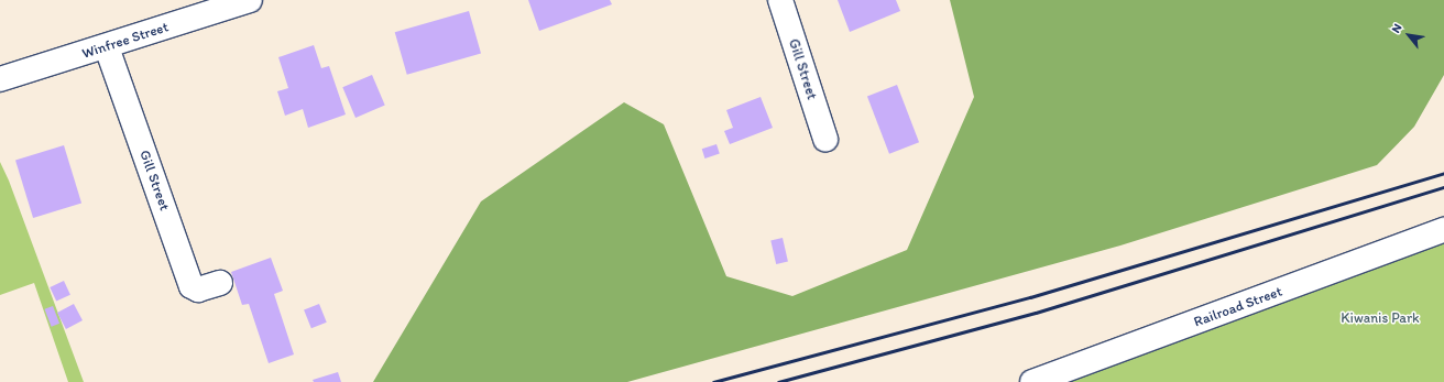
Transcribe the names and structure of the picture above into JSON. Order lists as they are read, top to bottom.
{
  "streets": {
    "street": ["Winfree Street", "Gill Street", "Railroad Street"]
  },
  "crossings": [
    ["Winfree Street", "Gill Street"]
  ],
  "parks": ["Kiwanis Park"],
  "north": "top left"
}
